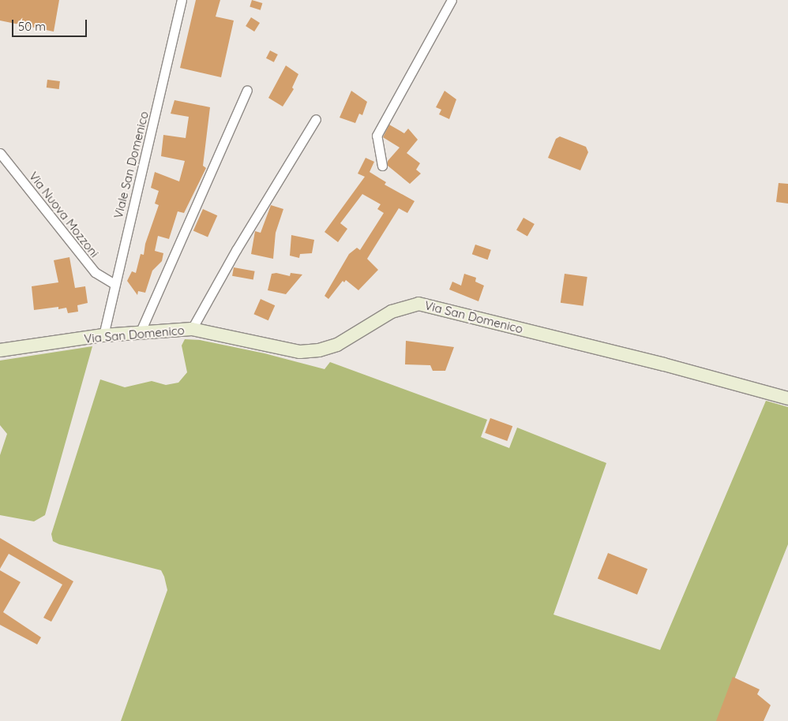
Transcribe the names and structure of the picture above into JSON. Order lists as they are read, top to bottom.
{
  "streets": {
    "street": ["Viale San Domenico", "Via Nuova Mozzoni", "Via San Domenico"]
  },
  "crossings": [
    ["Viale San Domenico", "Via Nuova Mozzoni"],
    ["Viale San Domenico", "Via San Domenico"]
  ],
  "scale_bar": "50 m"
}
